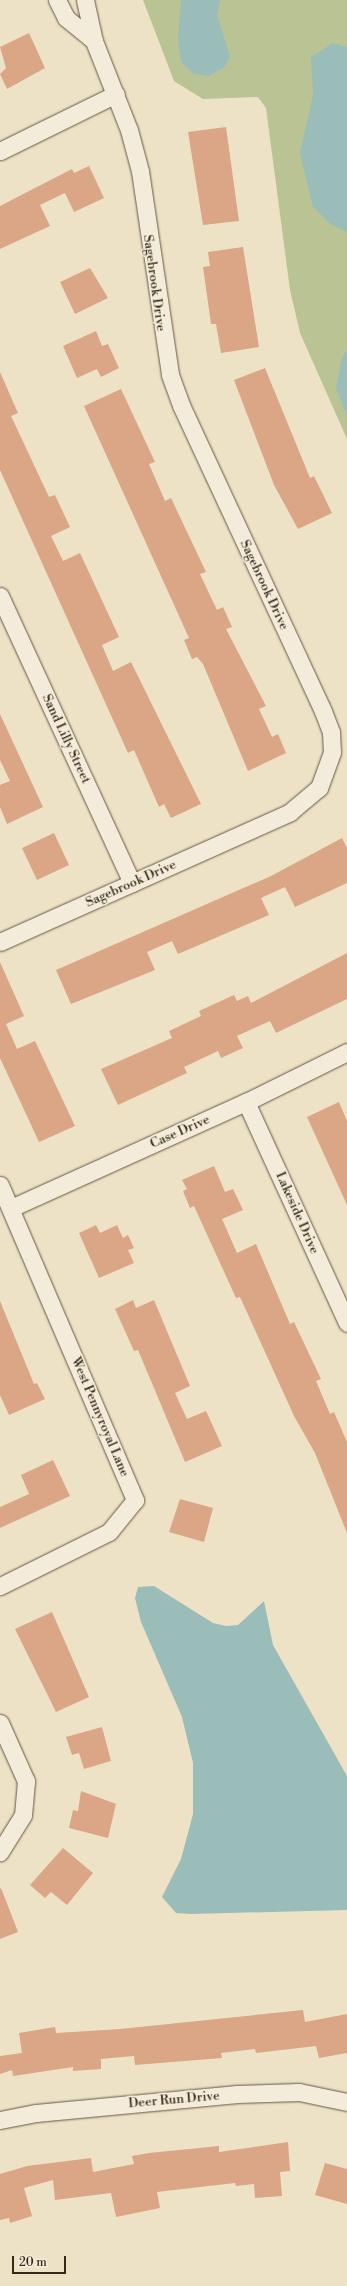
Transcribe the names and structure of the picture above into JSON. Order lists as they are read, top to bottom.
{
  "streets": {
    "street": [
      "Sagebrook Drive",
      "Sand Lilly Street",
      "Case Drive",
      "Lakeside Drive",
      "West Pennyroyal Lane",
      "Deer Run Drive"
    ]
  },
  "crossings": [
    ["Sagebrook Drive", "Sand Lilly Street"],
    ["Case Drive", "Lakeside Drive"],
    ["Case Drive", "West Pennyroyal Lane"]
  ],
  "scale_bar": "20 m"
}
